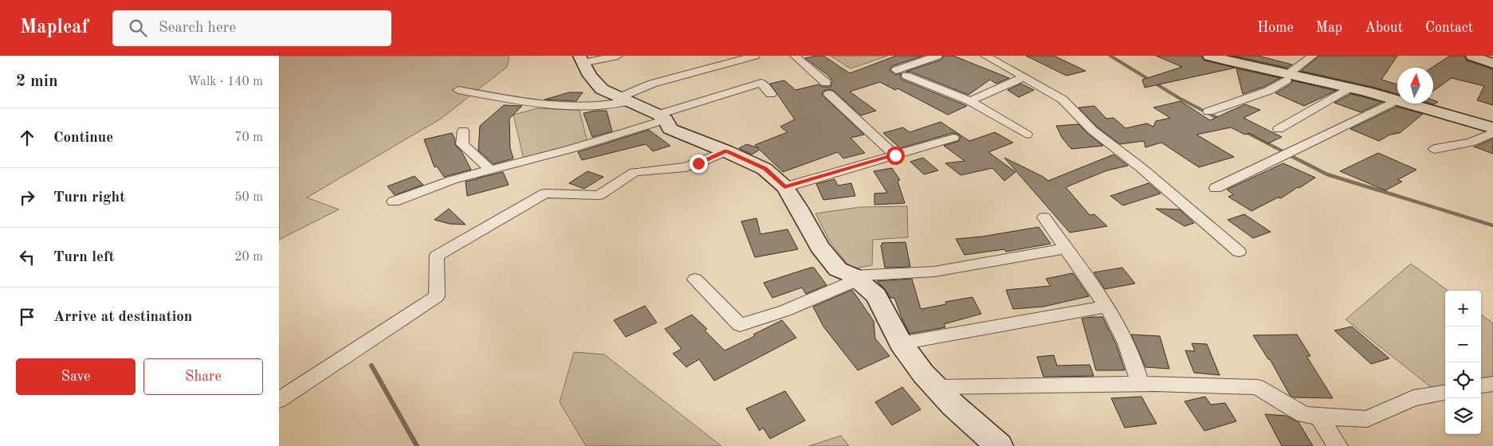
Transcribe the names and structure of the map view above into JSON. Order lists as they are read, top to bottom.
{
  "north": "top",
  "page": {
    "header": "Mapleaf",
    "search": "Search here",
    "nav": [
      "Home",
      "Map",
      "About",
      "Contact"
    ],
    "heading": ["2 min", "Walk · 140 m"],
    "list": [
      ["Continue", "70 m"],
      ["Turn right", "50 m"],
      ["Turn left", "20 m"],
      "Arrive at destination"
    ],
    "map_buttons": ["+", "−"],
    "buttons": ["Save", "Share"]
  }
}
